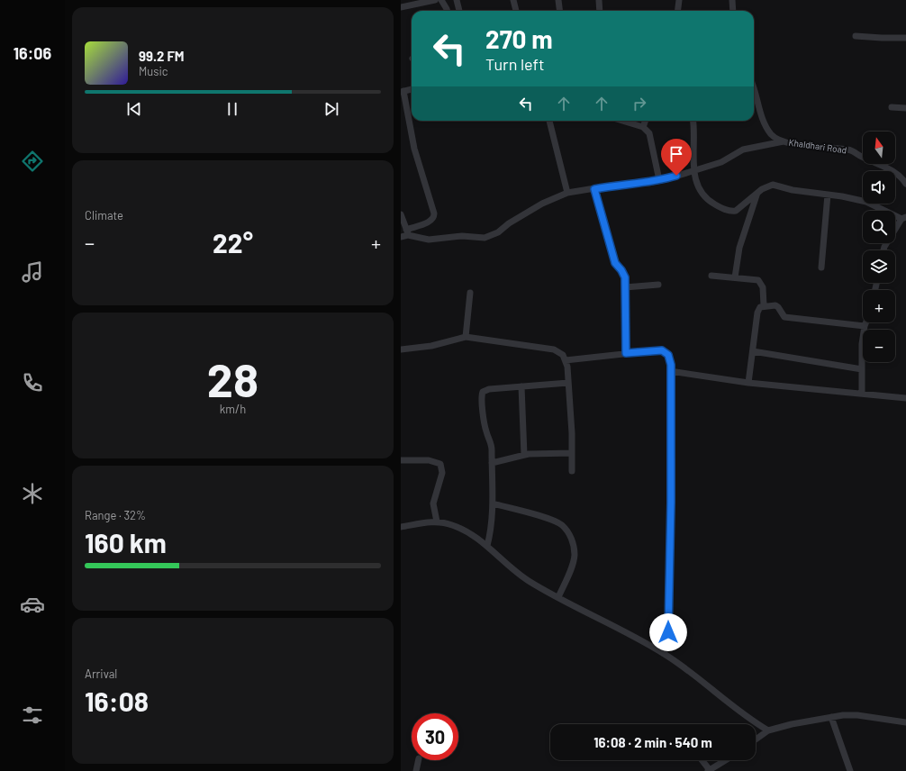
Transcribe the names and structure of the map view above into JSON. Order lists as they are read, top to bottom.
{
  "streets": {
    "street": ["Khaldhari Road"]
  },
  "north": "top",
  "page": {
    "tabs": "16:06",
    "turn": ["270 m", "Turn left"],
    "song": ["99.2 FM", "Music"],
    "map_buttons": ["+", "−"],
    "tile": [
      "Climate",
      ["28", "km/h"],
      ["Range · 32%", "160 km"],
      ["Arrival", "16:08"]
    ],
    "heat": ["−", "22°", "+"],
    "limit": "30",
    "trip": "16:08 · 2 min · 540 m"
  }
}
